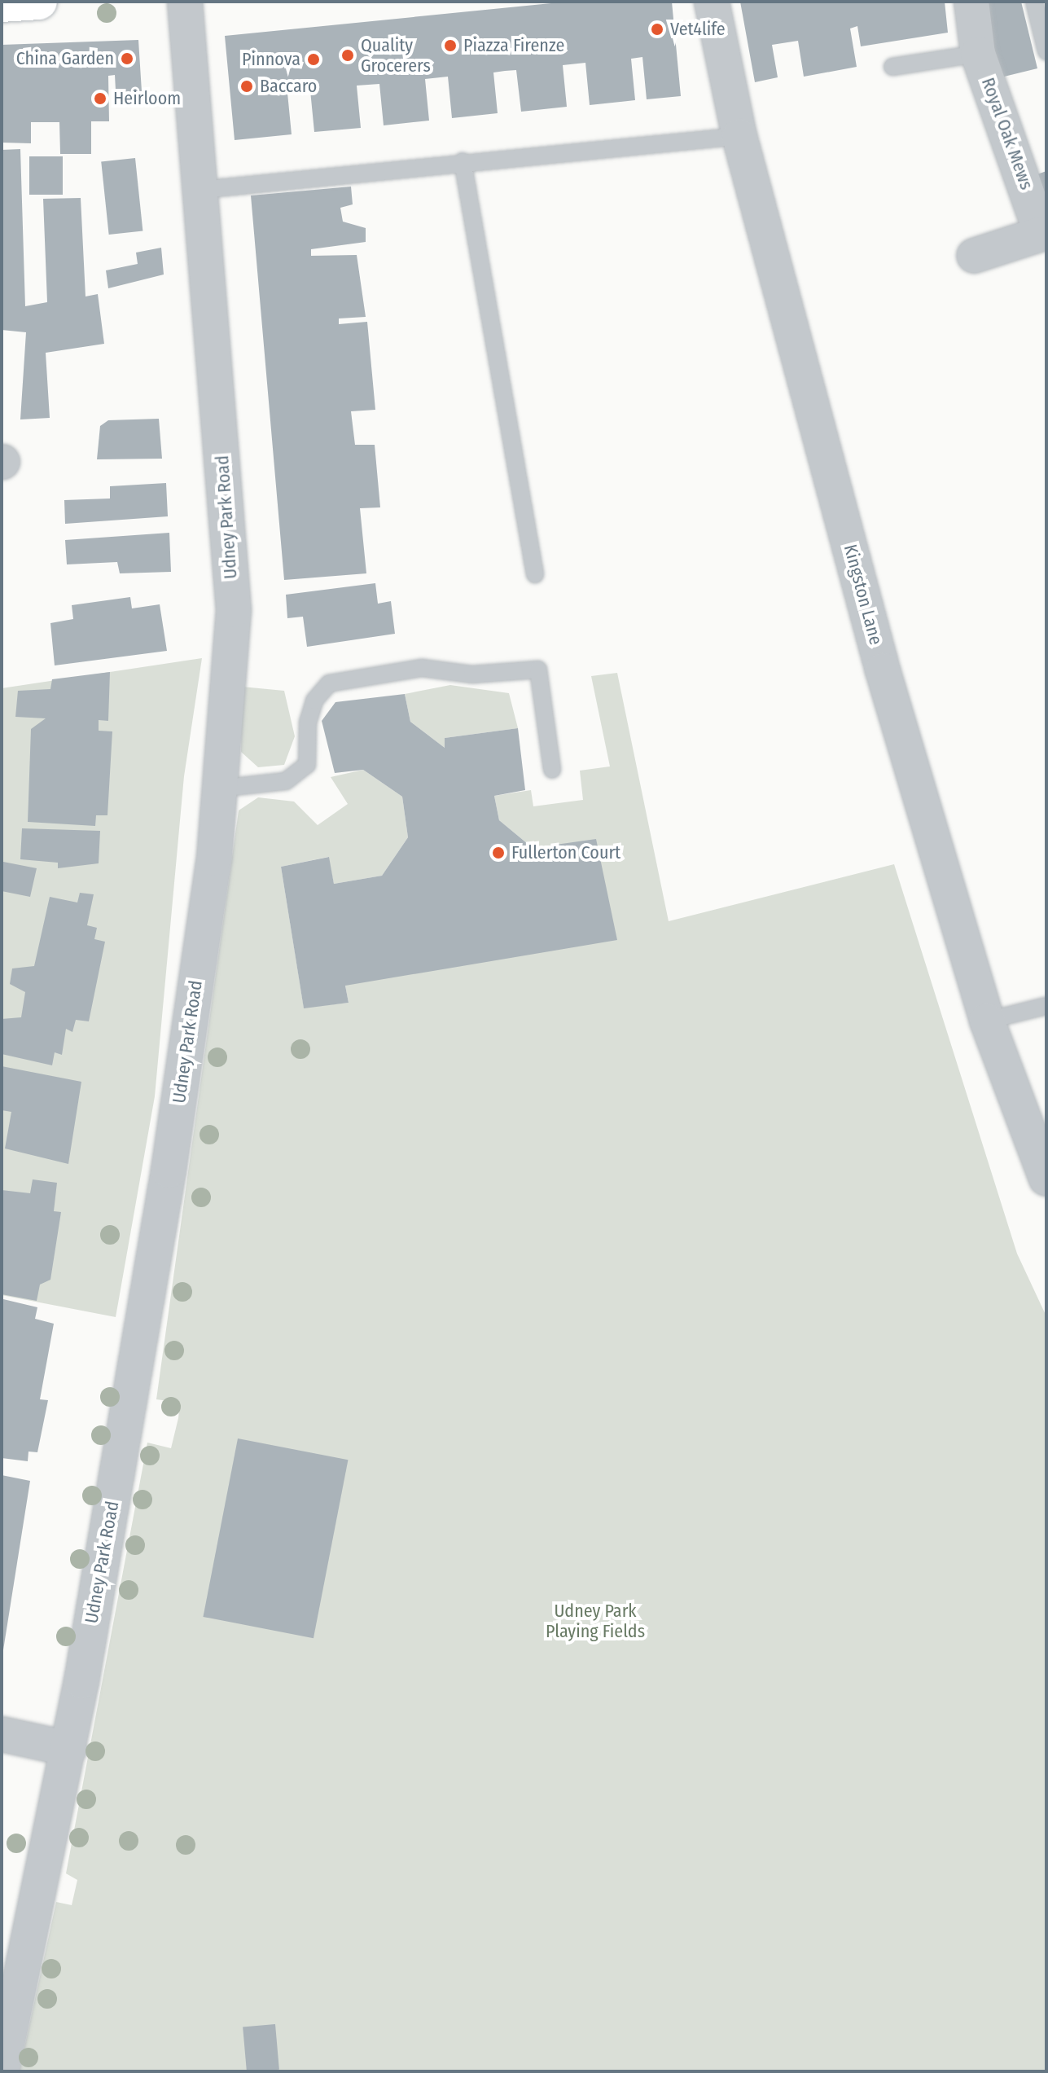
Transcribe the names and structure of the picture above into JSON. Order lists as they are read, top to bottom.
{
  "streets": {
    "street": ["Royal Oak Mews", "Udney Park Road", "Kingston Lane"]
  },
  "parks": ["Udney Park Playing Fields"],
  "places": [
    "Vet4life",
    "Piazza Firenze",
    "Quality Grocerers",
    "China Garden",
    "Pinnova",
    "Baccaro",
    "Heirloom",
    "Fullerton Court"
  ]
}
